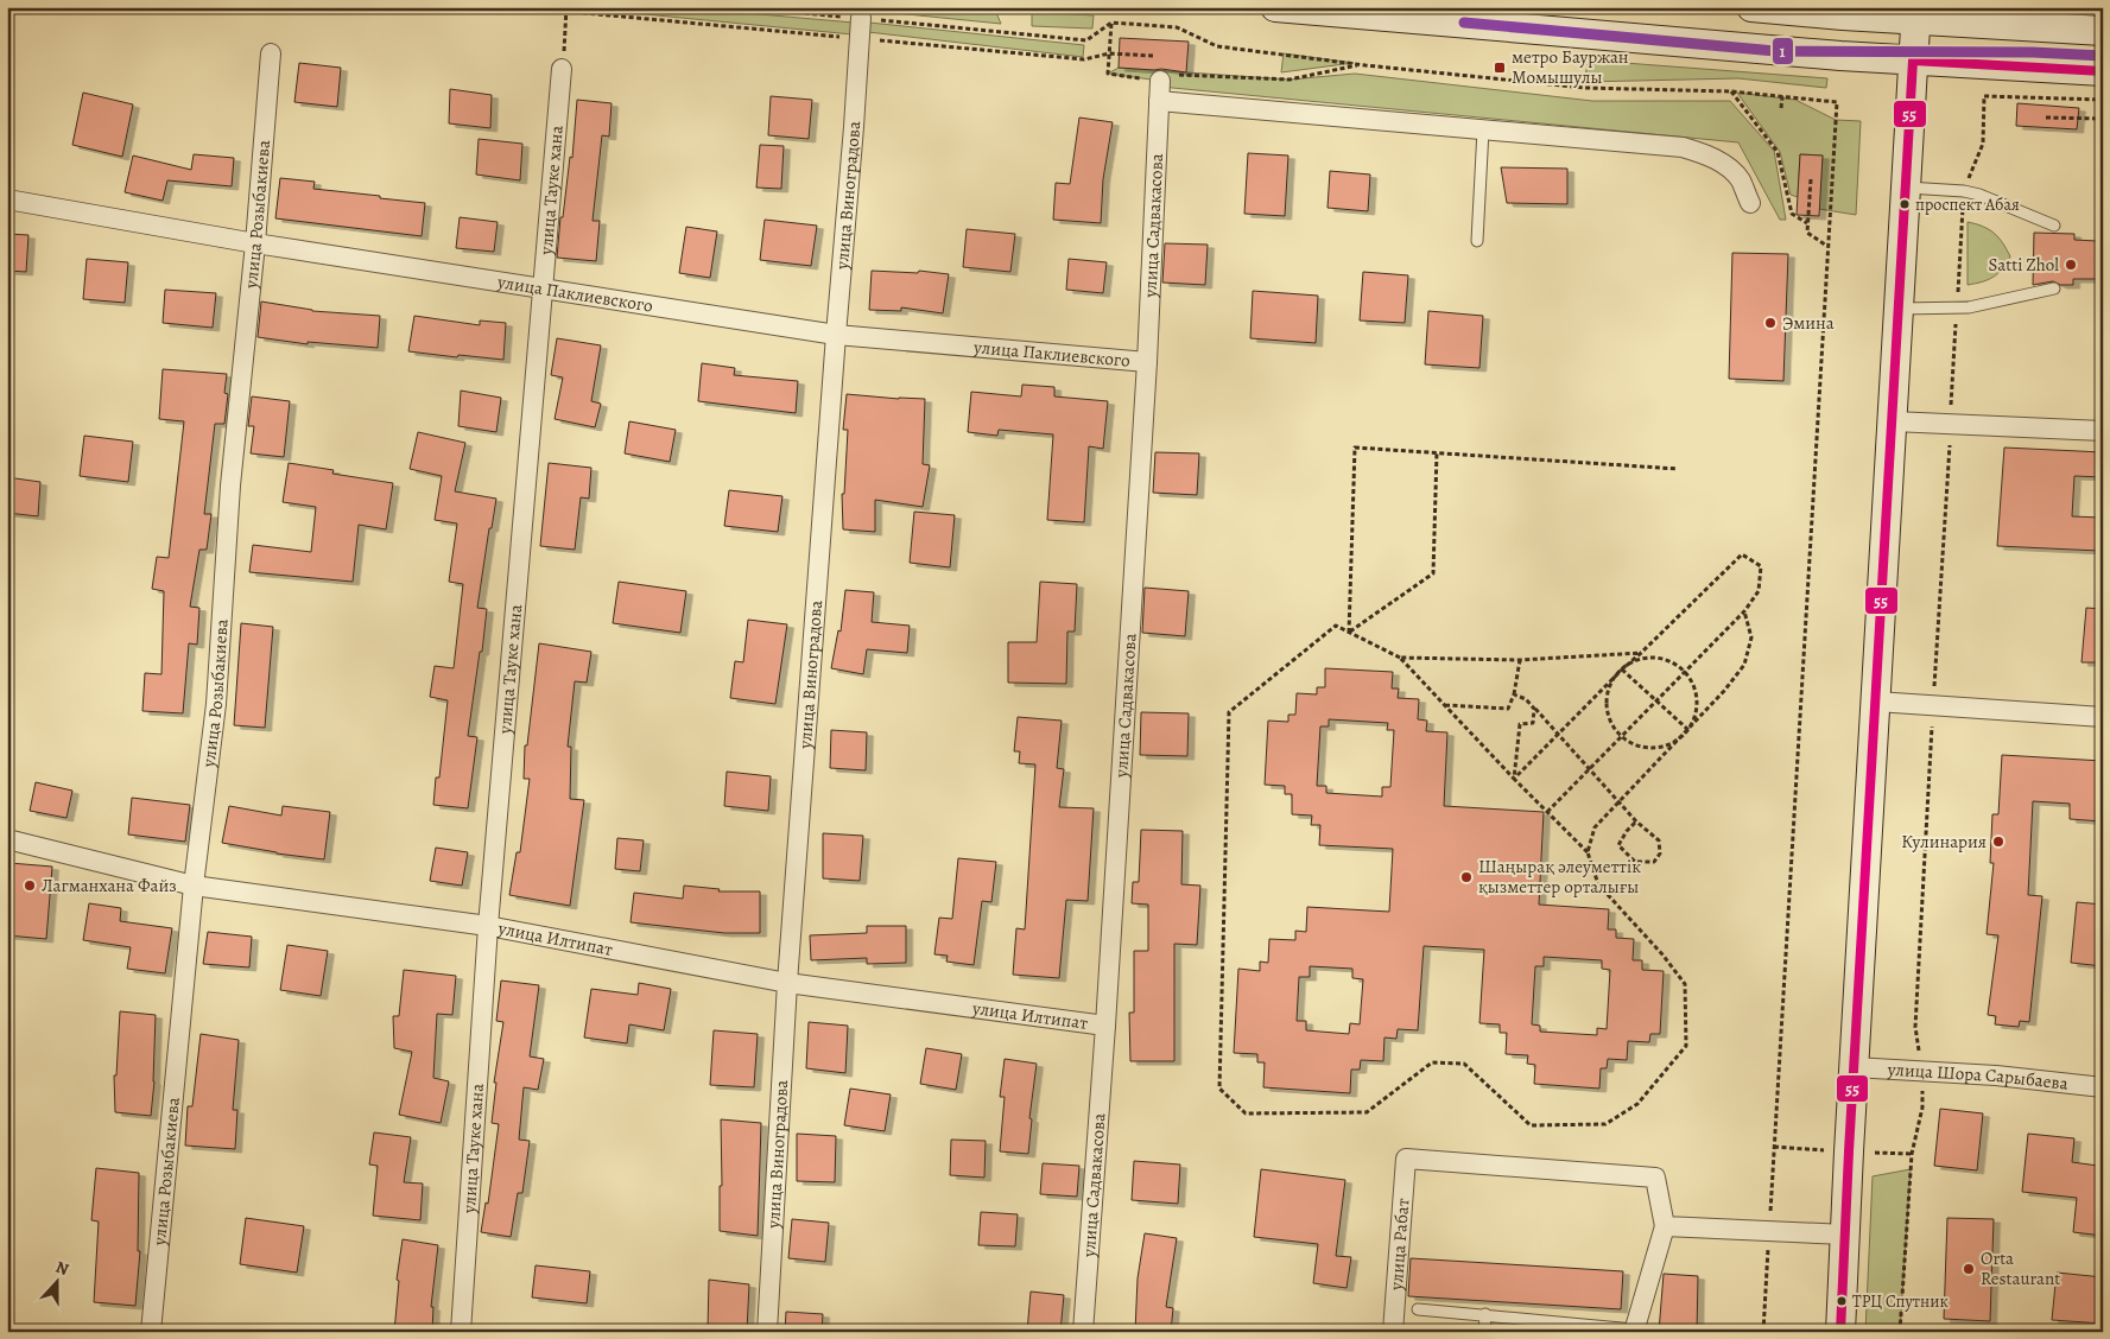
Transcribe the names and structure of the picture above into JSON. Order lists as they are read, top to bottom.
{
  "streets": {
    "street": [
      "улица Тауке хана",
      "улица Виноградова",
      "улица Розыбакиева",
      "улица Садвакасова",
      "улица Паклиевского",
      "улица Илтипат",
      "улица Шора Сарыбаева",
      "улица Рабат"
    ]
  },
  "crossings": [
    ["улица Тауке хана", "улица Паклиевского"],
    ["улица Тауке хана", "улица Илтипат"],
    ["улица Виноградова", "улица Паклиевского"],
    ["улица Виноградова", "улица Илтипат"],
    ["улица Розыбакиева", "улица Паклиевского"],
    ["улица Розыбакиева", "улица Илтипат"],
    ["улица Садвакасова", "улица Паклиевского"],
    ["улица Садвакасова", "улица Илтипат"]
  ],
  "places": {
    "transit": ["метро Бауржан Момышулы"],
    "other": [
      "проспект Абая",
      "Satti Zhol",
      "Эмина",
      "Кулинария",
      "Шаңырақ әлеуметтік қызметтер орталығы",
      "Лагманхана Файз",
      "Orta Restaurant",
      "ТРЦ Спутник"
    ]
  },
  "lines": ["transit line 1", "transit line 55"],
  "north": "top"
}
